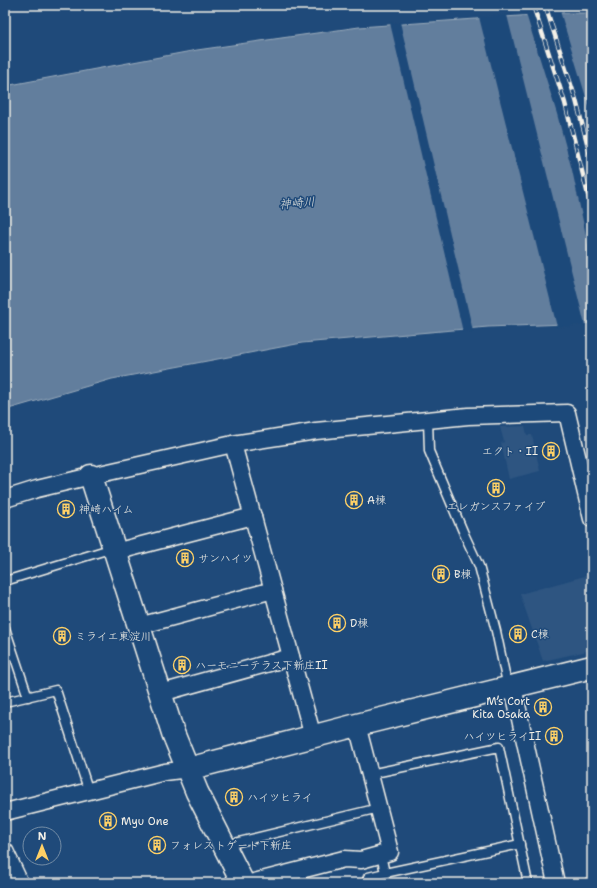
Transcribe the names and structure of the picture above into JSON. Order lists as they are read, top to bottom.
{
  "water": ["神崎川"],
  "places": {
    "building": [
      "エクト・II",
      "エレガンスファイブ",
      "A棟",
      "神崎ハイム",
      "サンハイツ",
      "B棟",
      "D棟",
      "C棟",
      "ミライエ東淀川",
      "ハーモニーテラス下新庄II",
      "M’s Cort Kita Osaka",
      "ハイツヒライII",
      "ハイツヒライ",
      "Myu One",
      "フォレストゲート下新庄"
    ]
  },
  "north": "top"
}
